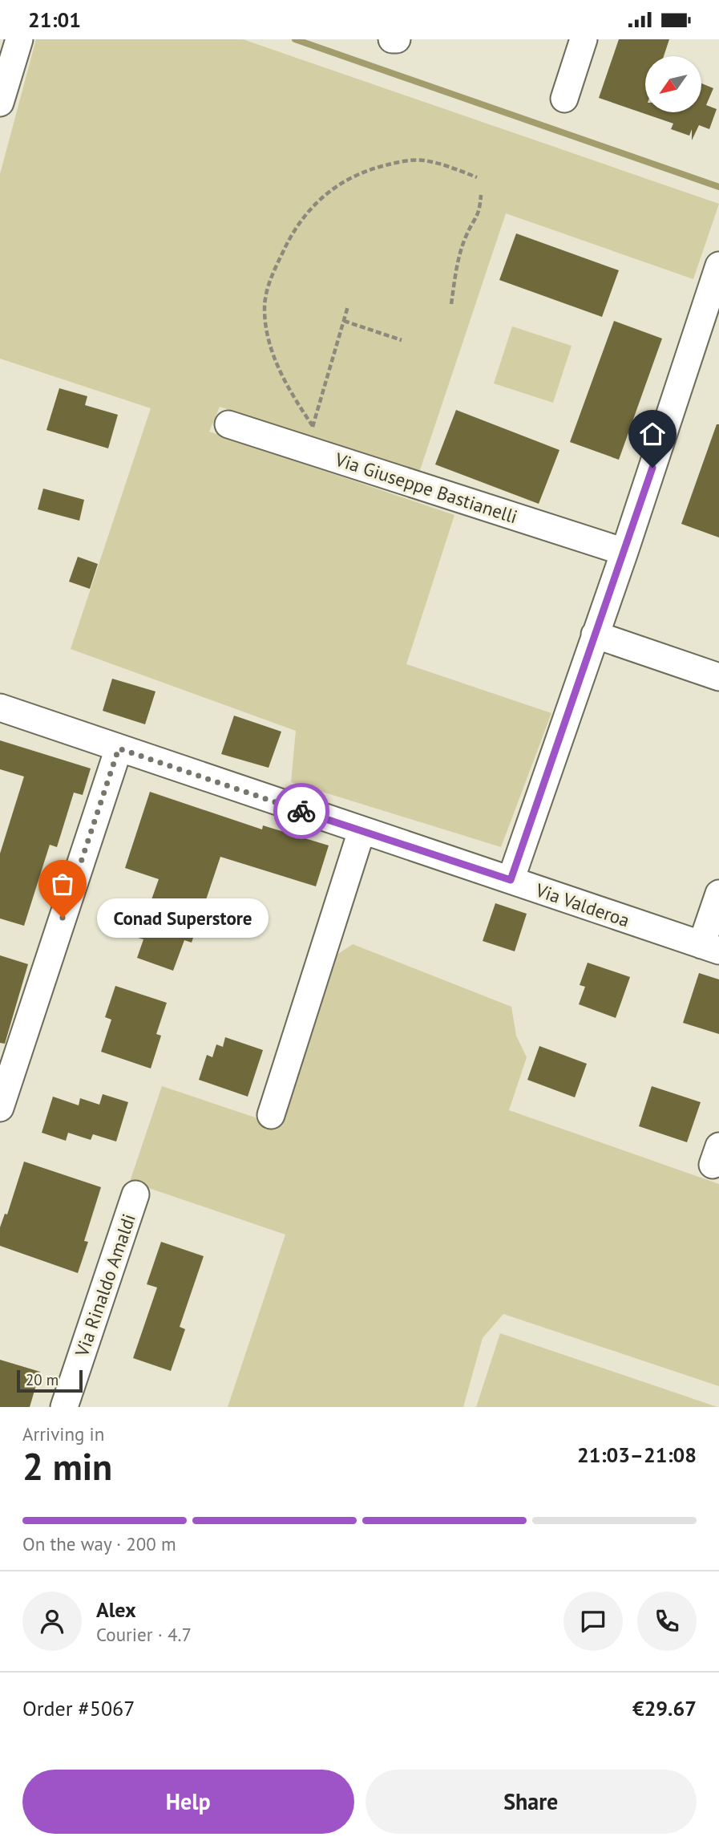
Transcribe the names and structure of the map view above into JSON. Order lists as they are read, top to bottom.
{
  "streets": {
    "street": ["Via Giuseppe Bastianelli", "Via Valderoa", "Via Rinaldo Amaldi"]
  },
  "places": ["Conad Superstore"],
  "scale_bar": "20 m",
  "north": "bottom left",
  "page": {
    "status": "21:01",
    "bubble": "Conad Superstore",
    "scale": "20 m",
    "heading": ["2 min", "Arriving in", "21:03–21:08"],
    "panel": [
      "Alex",
      "Courier · 4.7",
      "Order #5067",
      "€29.67"
    ],
    "bar": "On the way · 200 m",
    "buttons": ["Help", "Share"]
  }
}
